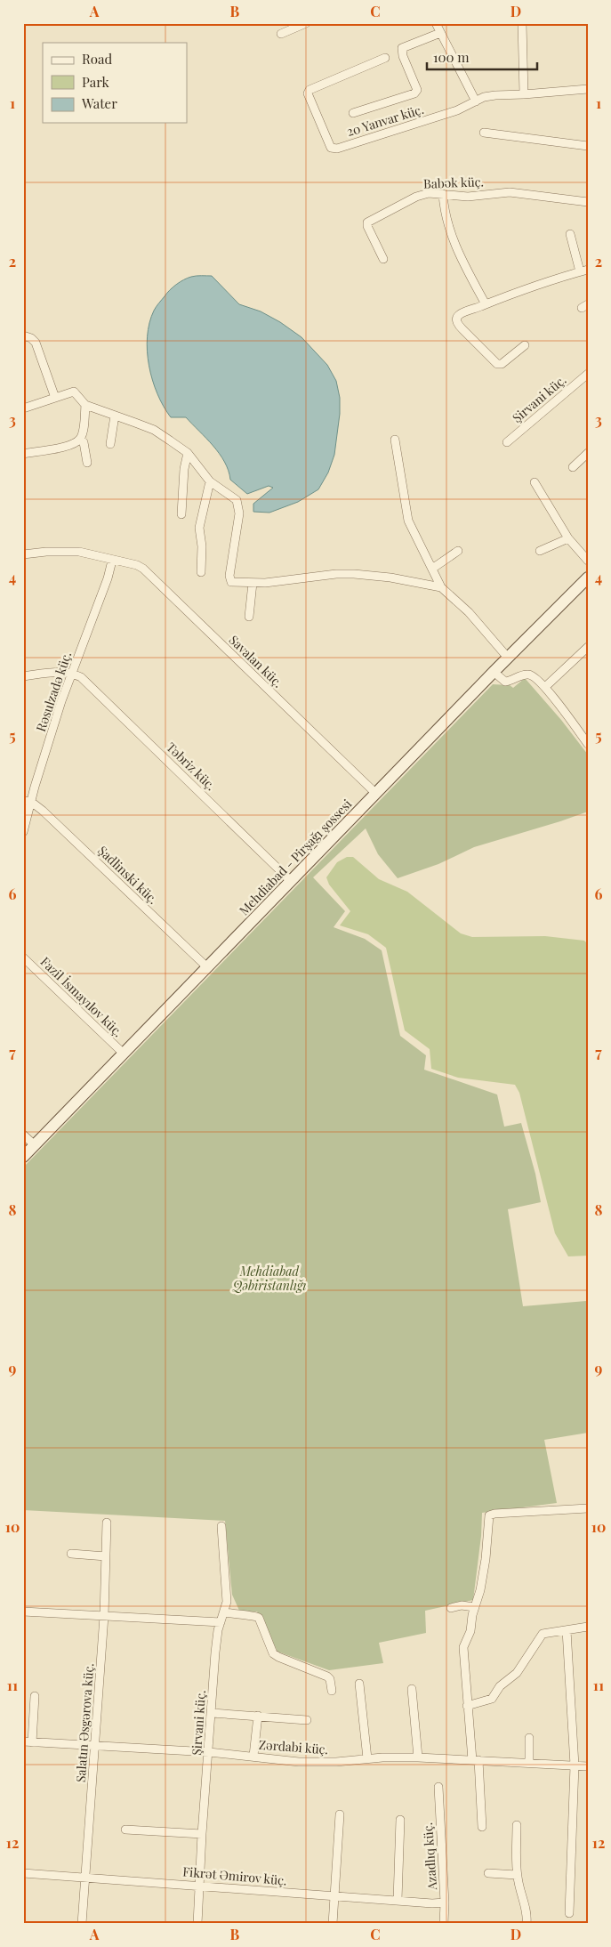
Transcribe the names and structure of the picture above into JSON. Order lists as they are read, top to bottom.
{
  "streets": {
    "main road": ["Mehdiabad - Pirşağı şossesi"],
    "street": [
      "20 Yanvar küç.",
      "Babək küç.",
      "Şirvani küç.",
      "Savalan küç.",
      "Rəsulzadə küç.",
      "Təbriz küç.",
      "Şadlinski küç.",
      "Fazil İsmayılov küç.",
      "Salatın Əsgərova küç.",
      "Zərdabi küç.",
      "Azadlıq küç.",
      "Fikrət Əmirov küç."
    ]
  },
  "crossings": [
    ["Şirvani küç.", "Zərdabi küç."],
    ["Şirvani küç.", "Fikrət Əmirov küç."],
    ["Savalan küç.", "Rəsulzadə küç."],
    ["Savalan küç.", "Mehdiabad - Pirşağı şossesi"],
    ["Rəsulzadə küç.", "Təbriz küç."],
    ["Rəsulzadə küç.", "Şadlinski küç."],
    ["Təbriz küç.", "Mehdiabad - Pirşağı şossesi"],
    ["Mehdiabad - Pirşağı şossesi", "Şadlinski küç."],
    ["Mehdiabad - Pirşağı şossesi", "Fazil İsmayılov küç."],
    ["Salatın Əsgərova küç.", "Zərdabi küç."],
    ["Salatın Əsgərova küç.", "Fikrət Əmirov küç."],
    ["Azadlıq küç.", "Fikrət Əmirov küç."]
  ],
  "parks": ["Mehdiabad Qəbiristanlığı"],
  "legend": ["Road", "Park", "Water"],
  "scale_bar": "100 m",
  "grid": {
    "columns": [
      "A",
      "B",
      "C",
      "D"
    ],
    "rows": [
      "1",
      "2",
      "3",
      "4",
      "5",
      "6",
      "7",
      "8",
      "9",
      "10",
      "11",
      "12"
    ]
  }
}
